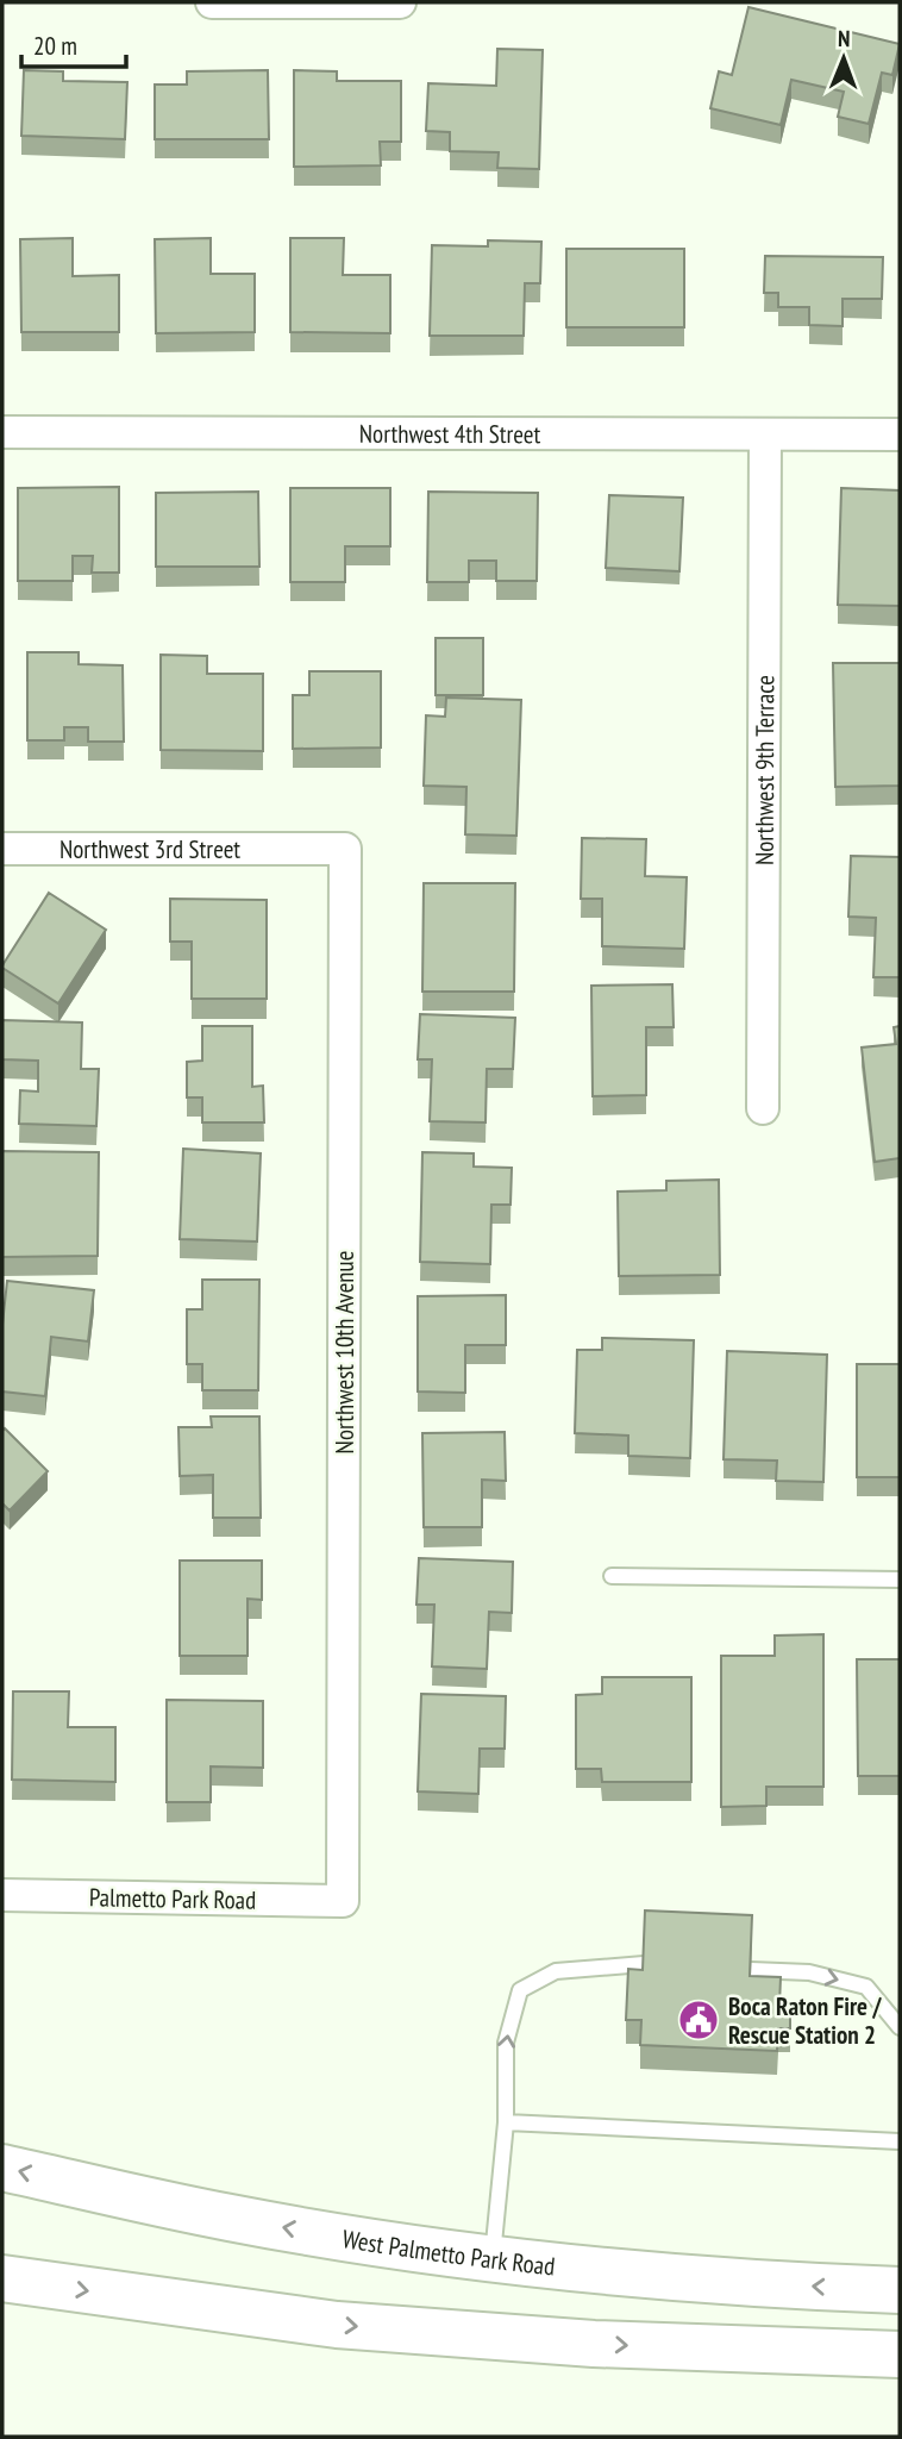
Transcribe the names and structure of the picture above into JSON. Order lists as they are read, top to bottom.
{
  "streets": {
    "main road": ["West Palmetto Park Road"],
    "street": [
      "Northwest 4th Street",
      "Northwest 9th Terrace",
      "Northwest 3rd Street",
      "Northwest 10th Avenue",
      "Palmetto Park Road"
    ]
  },
  "crossings": [
    ["Northwest 4th Street", "Northwest 9th Terrace"],
    ["Northwest 3rd Street", "Northwest 10th Avenue"],
    ["Northwest 10th Avenue", "Palmetto Park Road"]
  ],
  "places": {
    "public building": ["Boca Raton Fire / Rescue Station 2"]
  },
  "scale_bar": "20 m",
  "north": "top"
}
